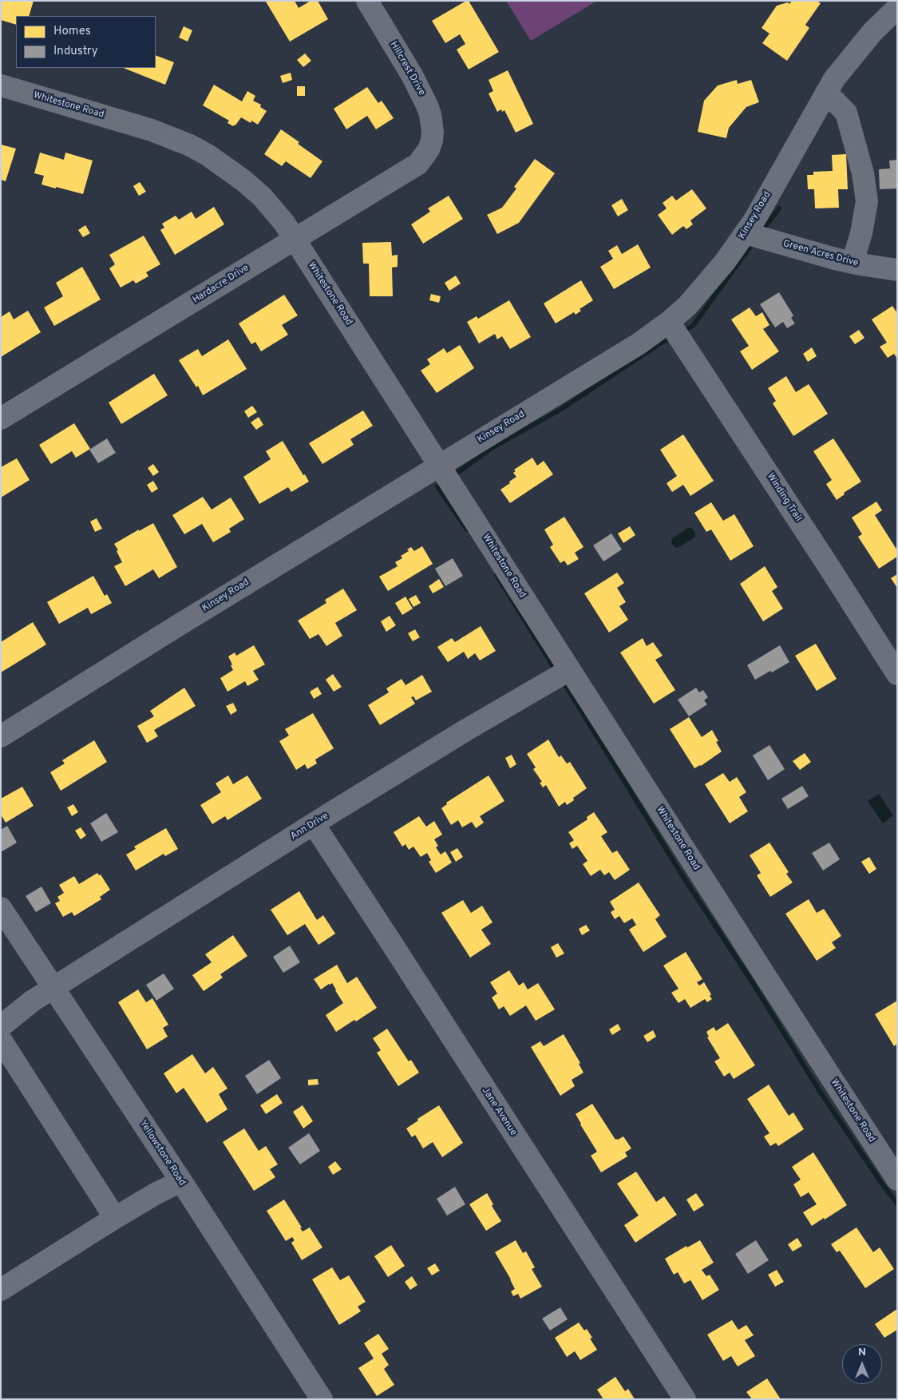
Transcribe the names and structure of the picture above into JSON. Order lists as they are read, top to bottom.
{
  "streets": {
    "street": [
      "Hillcrest Drive",
      "Whitestone Road",
      "Kinsey Road",
      "Green Acres Drive",
      "Hardacre Drive",
      "Winding Trail",
      "Ann Drive",
      "Jane Avenue",
      "Yellowstone Road"
    ]
  },
  "crossings": [
    ["Hillcrest Drive", "Hardacre Drive"],
    ["Whitestone Road", "Kinsey Road"],
    ["Whitestone Road", "Hardacre Drive"],
    ["Whitestone Road", "Ann Drive"],
    ["Kinsey Road", "Green Acres Drive"],
    ["Kinsey Road", "Winding Trail"],
    ["Ann Drive", "Jane Avenue"],
    ["Ann Drive", "Yellowstone Road"]
  ],
  "legend": ["Homes", "Industry"],
  "north": "top"
}
